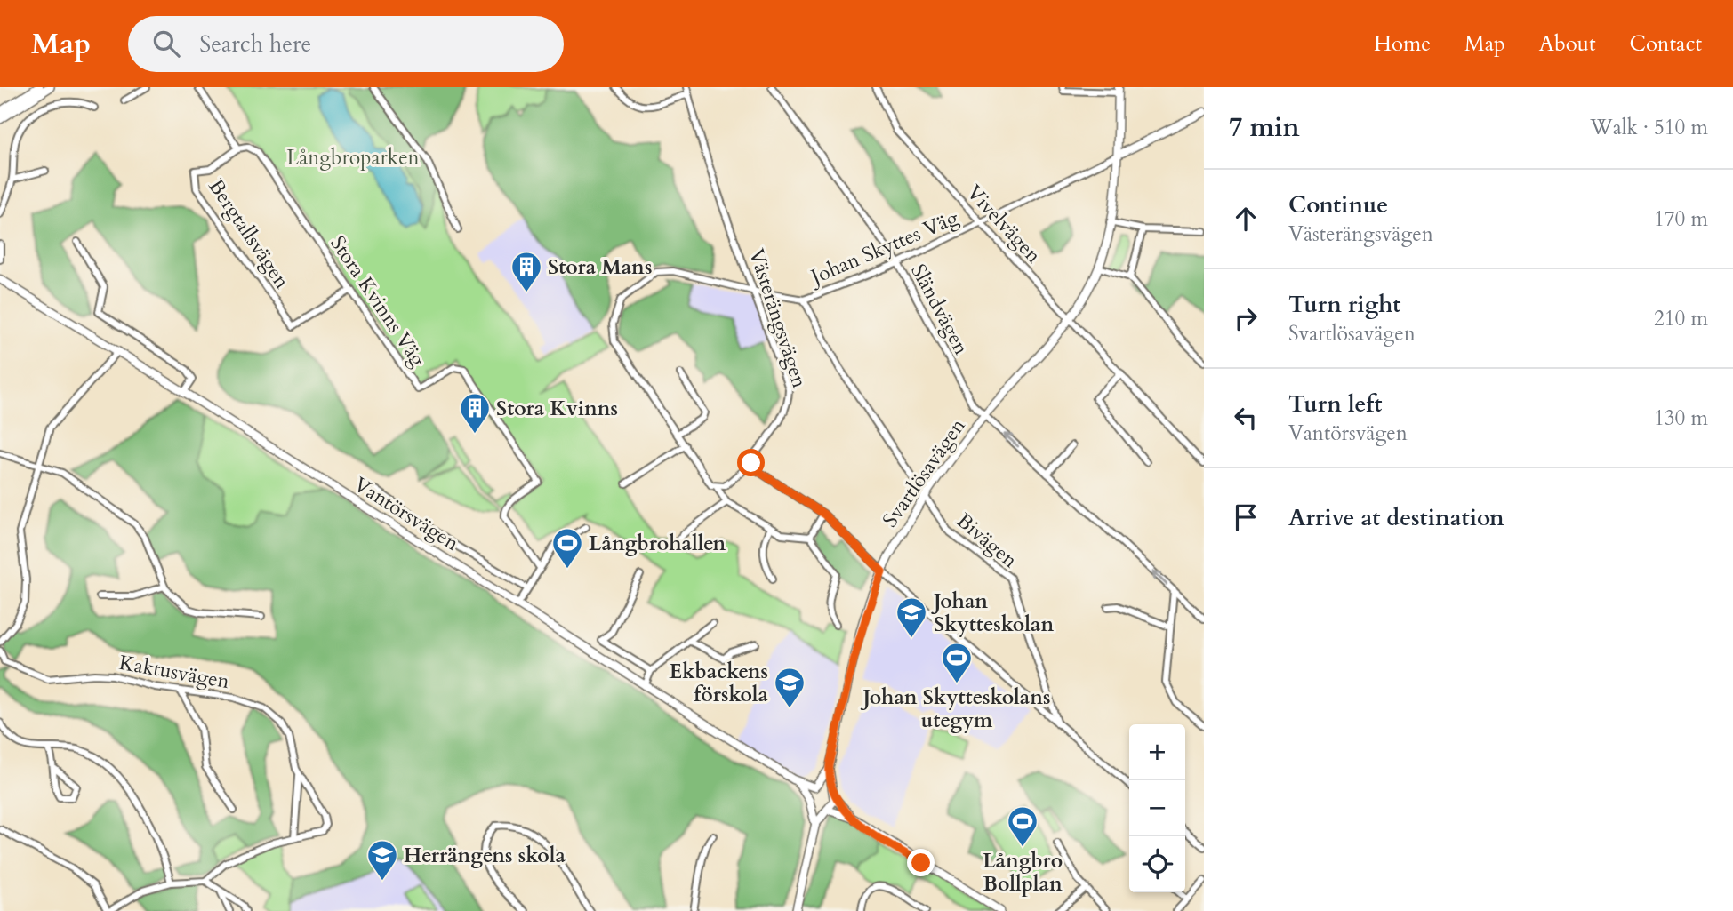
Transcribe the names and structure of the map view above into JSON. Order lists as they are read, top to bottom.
{
  "streets": {
    "street": [
      "Vivelvägen",
      "Bergtallsvägen",
      "Johan Skyttes Väg",
      "Stora Kvinns Väg",
      "Sländvägen",
      "Västerängsvägen",
      "Svartlösavägen",
      "Vantörsvägen",
      "Bivägen",
      "Kaktusvägen"
    ]
  },
  "crossings": [
    ["Vivelvägen", "Johan Skyttes Väg"],
    ["Vivelvägen", "Svartlösavägen"],
    ["Bergtallsvägen", "Stora Kvinns Väg"],
    ["Johan Skyttes Väg", "Sländvägen"],
    ["Johan Skyttes Väg", "Västerängsvägen"],
    ["Johan Skyttes Väg", "Svartlösavägen"],
    ["Johan Skyttes Väg", "Bivägen"],
    ["Sländvägen", "Svartlösavägen"],
    ["Svartlösavägen", "Vantörsvägen"],
    ["Svartlösavägen", "Bivägen"]
  ],
  "one_way": ["Sländvägen"],
  "parks": ["Långbroparken"],
  "places": {
    "building": ["Stora Mans", "Stora Kvinns"],
    "sports": ["Långbrohallen", "Johan Skytteskolans utegym", "Långbro Bollplan"],
    "school or university": ["Johan Skytteskolan", "Ekbackens förskola", "Herrängens skola"]
  },
  "page": {
    "header": "Map",
    "search": "Search here",
    "nav": [
      "Home",
      "Map",
      "About",
      "Contact"
    ],
    "heading": ["7 min", "Walk · 510 m"],
    "list": [
      ["Continue", "Västerängsvägen", "170 m"],
      ["Turn right", "Svartlösavägen", "210 m"],
      ["Turn left", "Vantörsvägen", "130 m"],
      "Arrive at destination"
    ],
    "map_buttons": ["+", "−"]
  }
}
